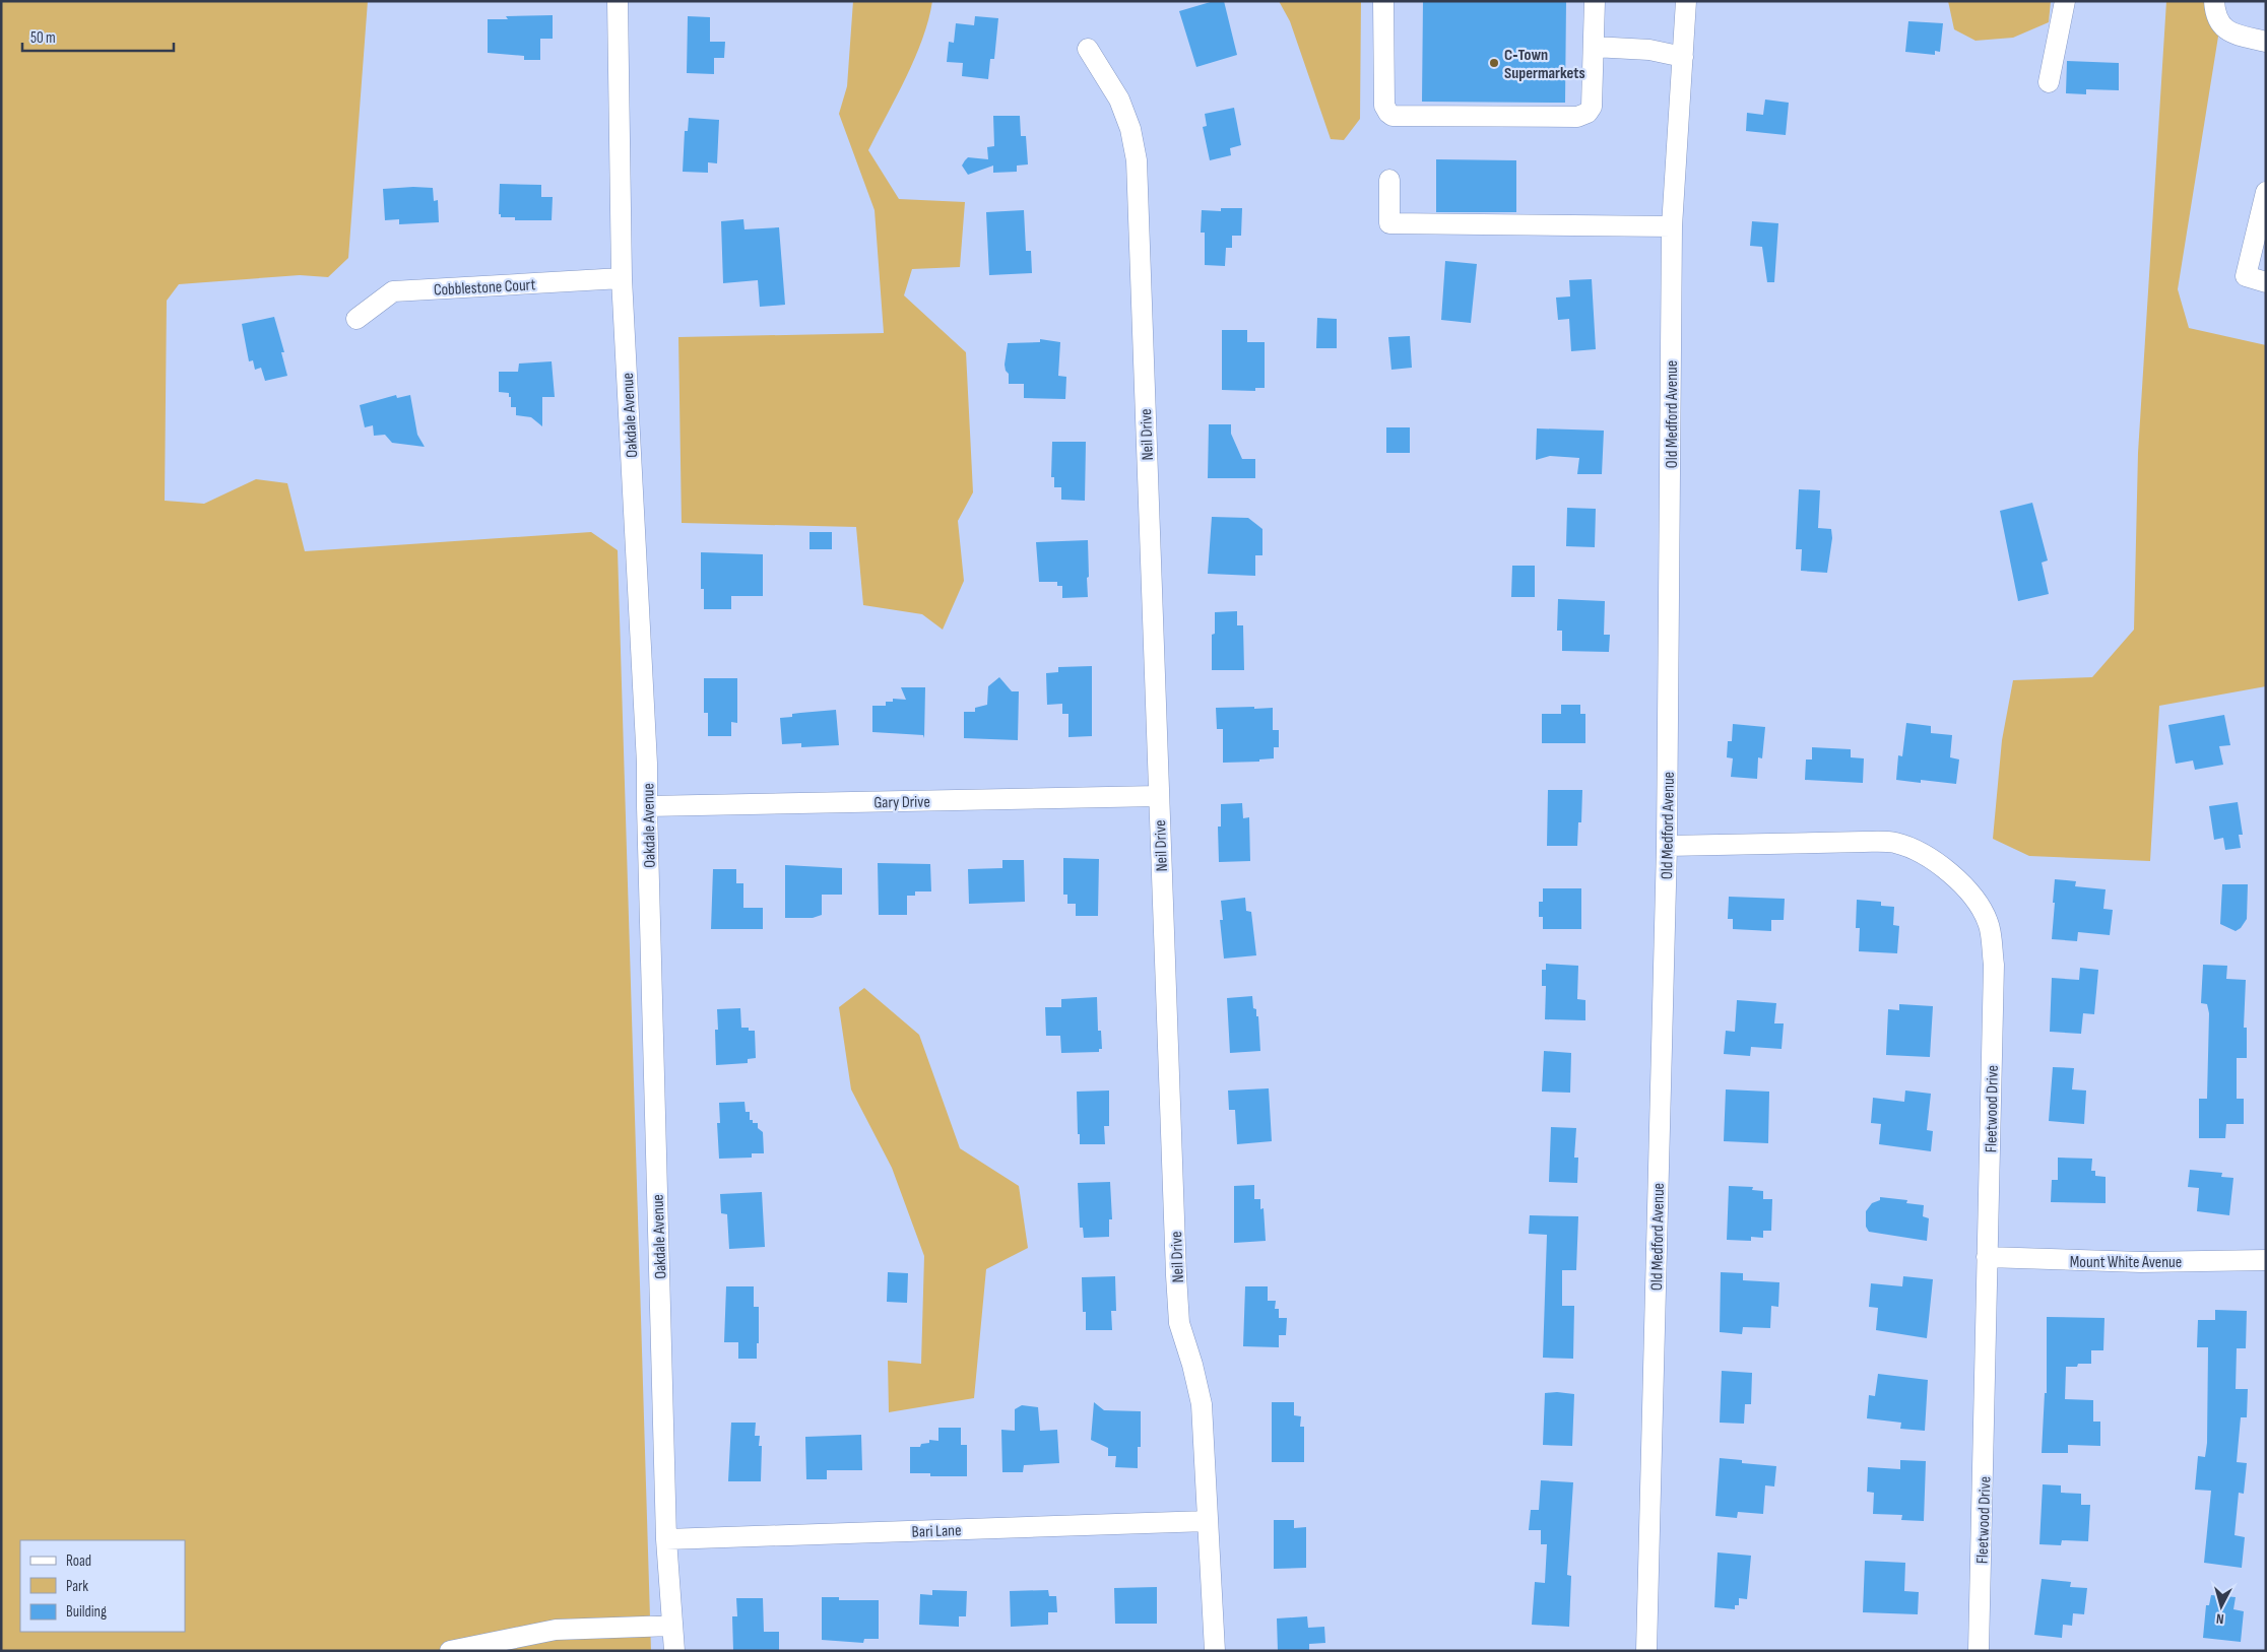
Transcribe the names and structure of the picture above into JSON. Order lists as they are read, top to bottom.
{
  "streets": {
    "street": [
      "Cobblestone Court",
      "Old Medford Avenue",
      "Oakdale Avenue",
      "Neil Drive",
      "Gary Drive",
      "Fleetwood Drive",
      "Mount White Avenue",
      "Bari Lane"
    ]
  },
  "crossings": [
    ["Cobblestone Court", "Oakdale Avenue"],
    ["Old Medford Avenue", "Fleetwood Drive"],
    ["Oakdale Avenue", "Gary Drive"],
    ["Oakdale Avenue", "Bari Lane"],
    ["Neil Drive", "Gary Drive"],
    ["Neil Drive", "Bari Lane"],
    ["Fleetwood Drive", "Mount White Avenue"]
  ],
  "places": ["C‑Town Supermarkets"],
  "legend": ["Road", "Park", "Building"],
  "scale_bar": "50 m",
  "north": "bottom"
}
